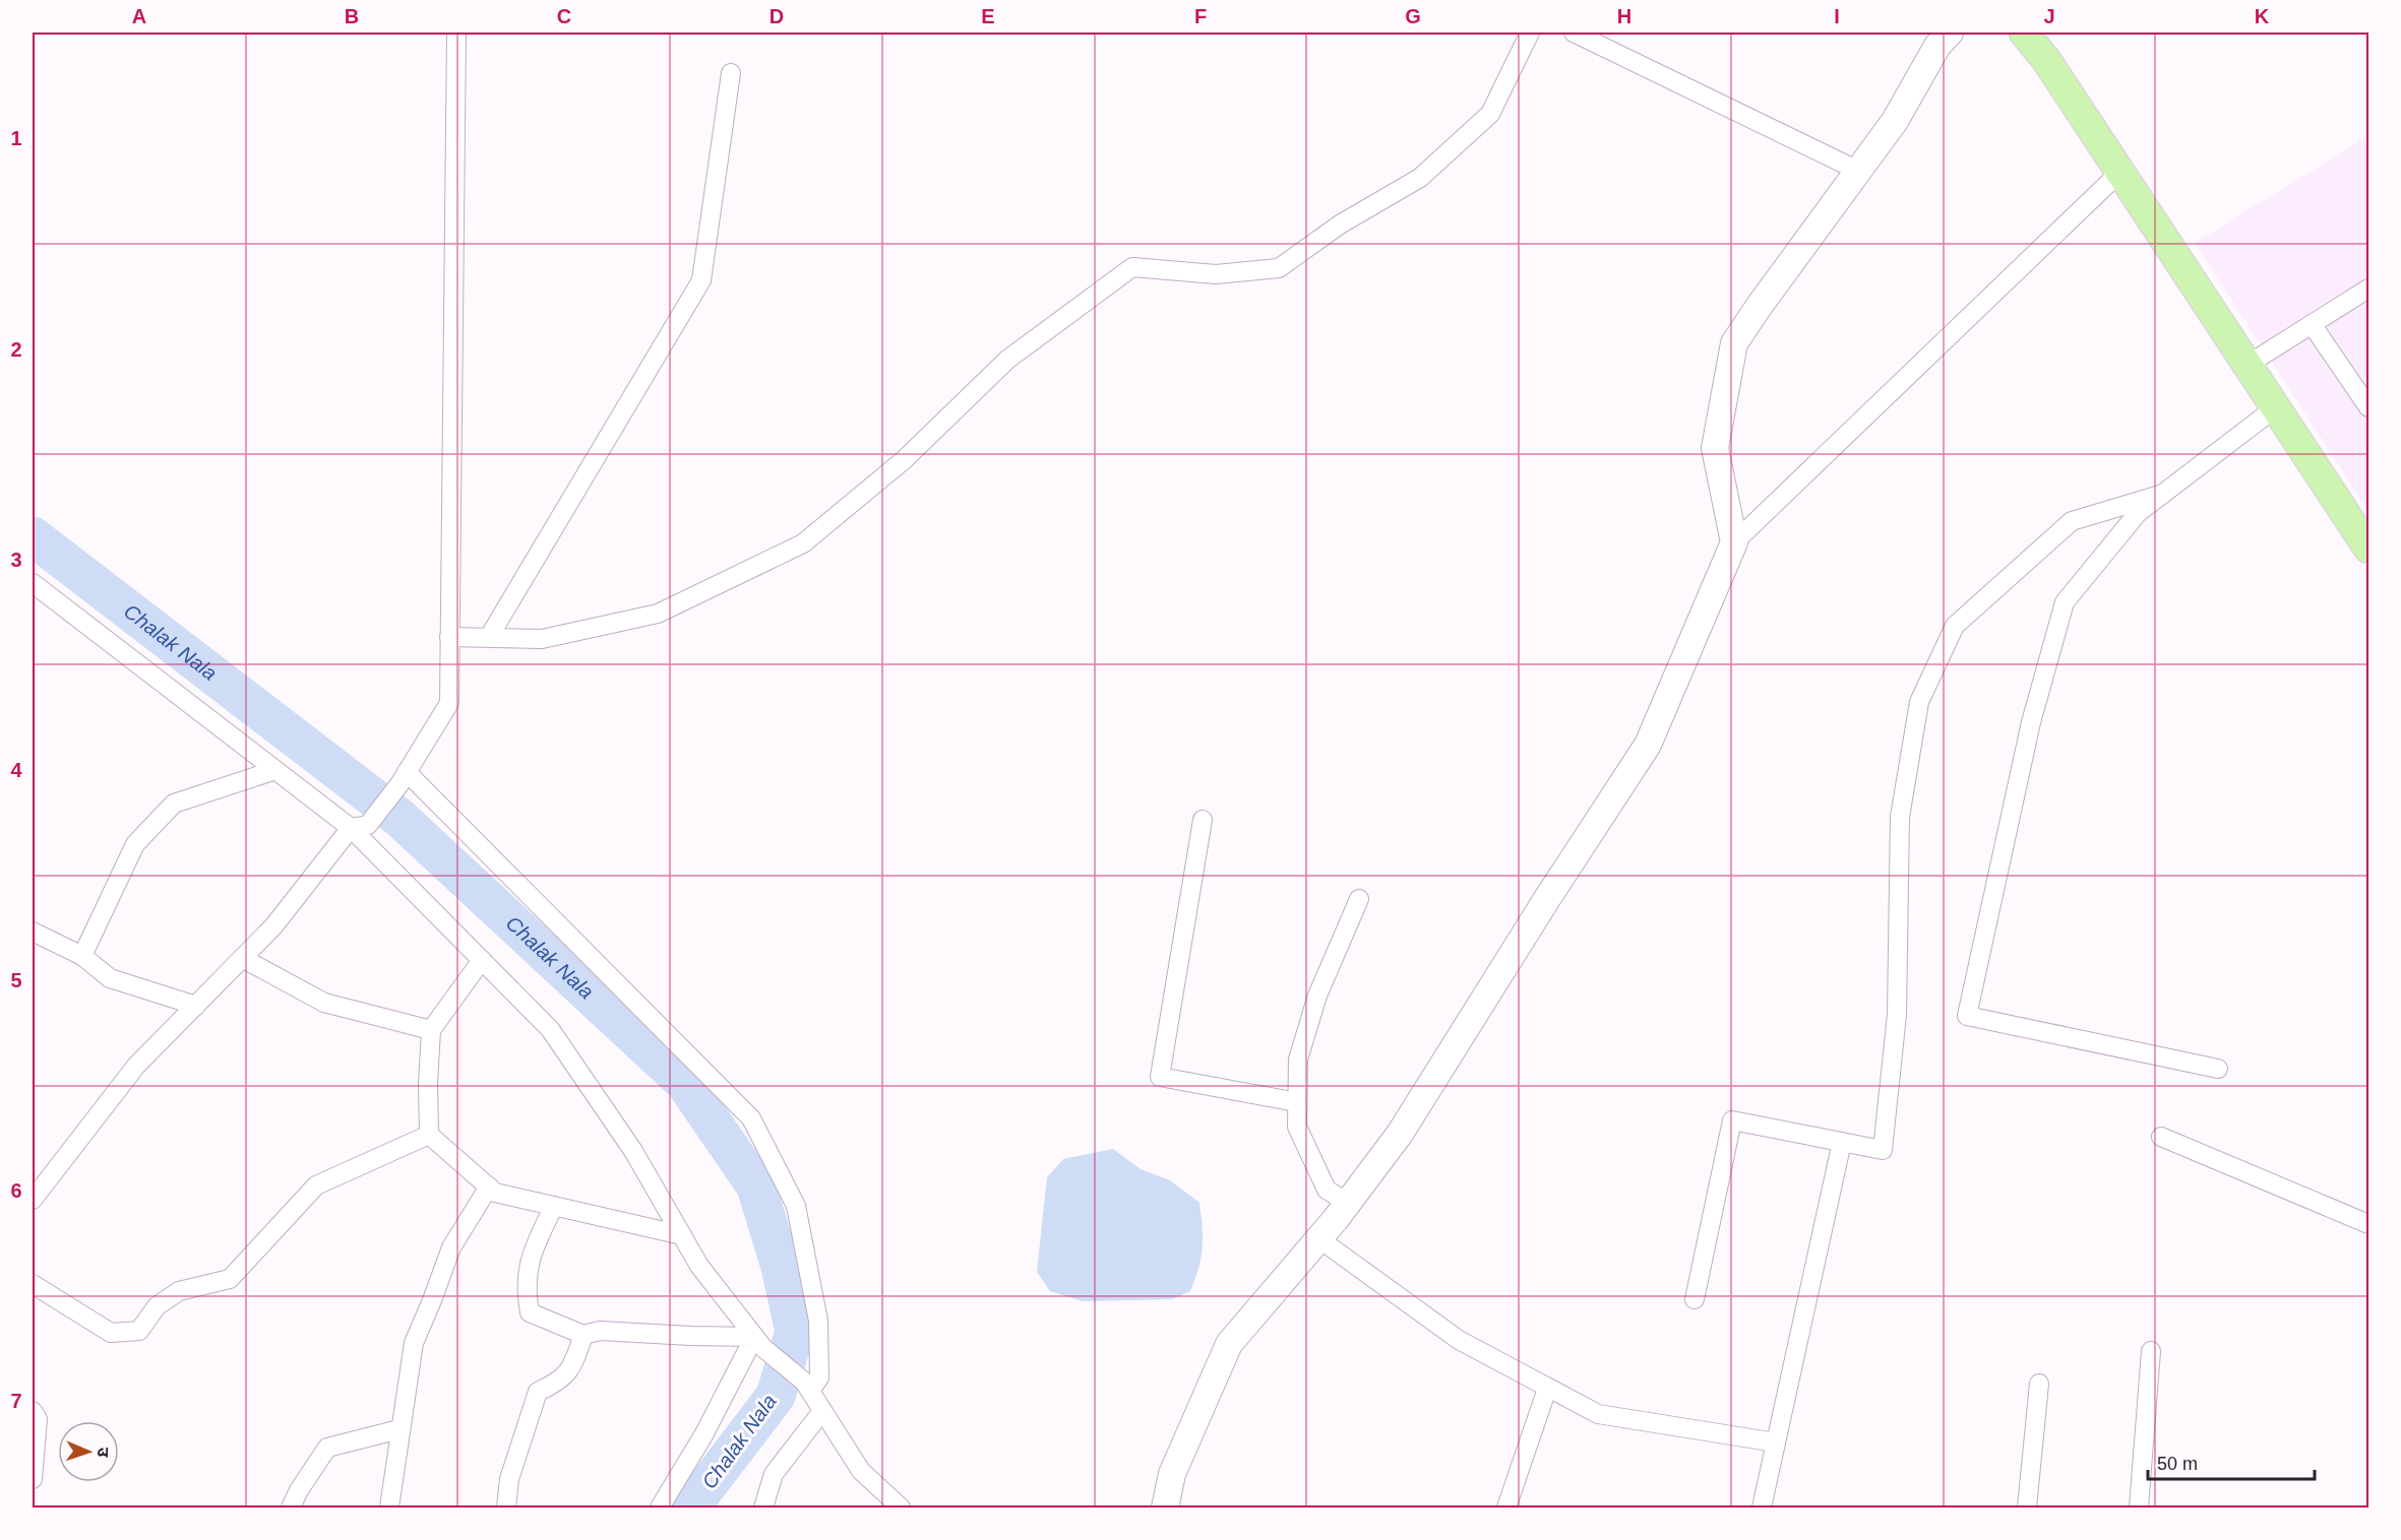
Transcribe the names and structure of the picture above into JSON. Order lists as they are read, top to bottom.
{
  "water": ["Chalak Nala"],
  "scale_bar": "50 m",
  "north": "right",
  "grid": {
    "columns": [
      "A",
      "B",
      "C",
      "D",
      "E",
      "F",
      "G",
      "H",
      "I",
      "J",
      "K"
    ],
    "rows": [
      "1",
      "2",
      "3",
      "4",
      "5",
      "6",
      "7"
    ]
  }
}
